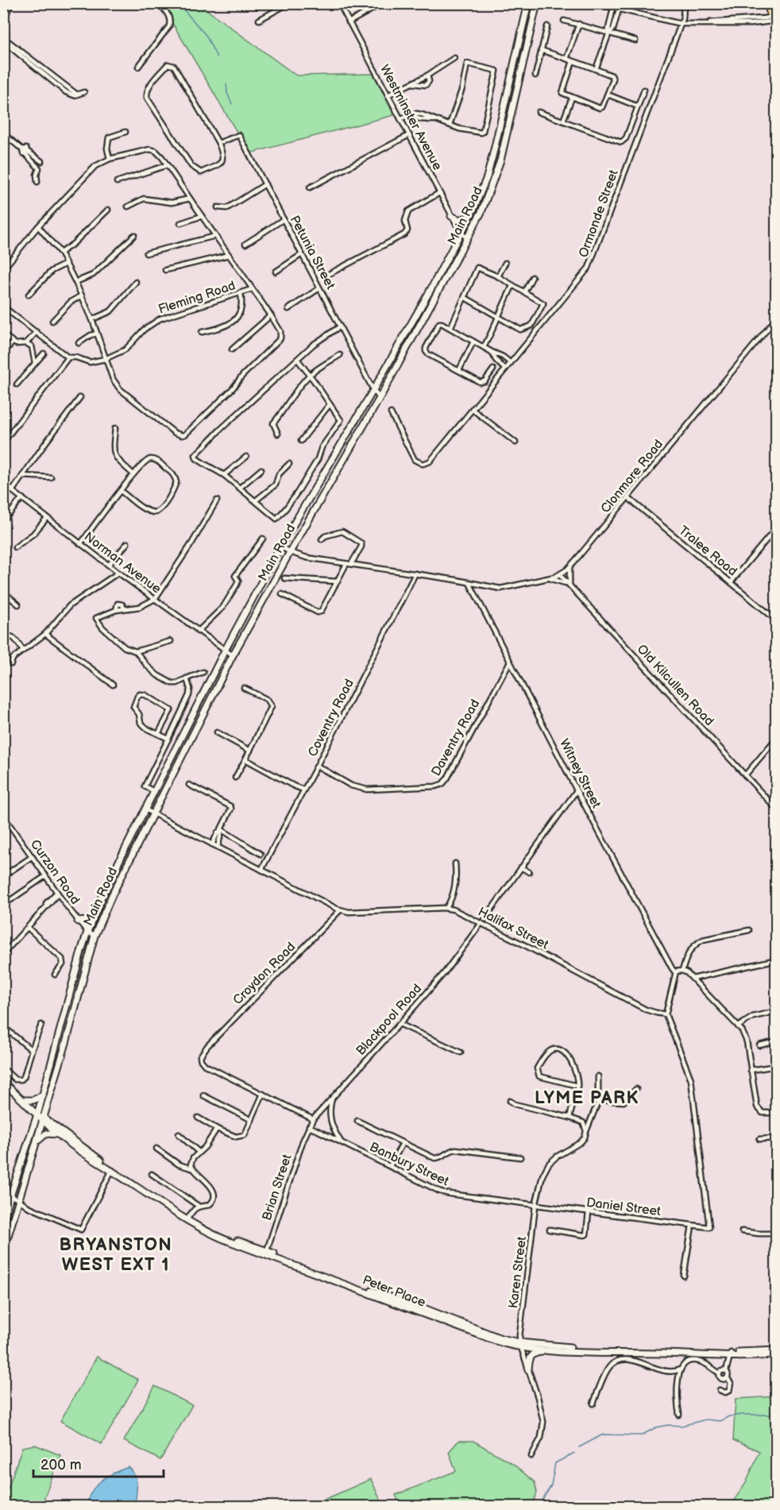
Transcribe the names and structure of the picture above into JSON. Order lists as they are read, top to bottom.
{
  "streets": {
    "main road": ["Main Road", "Peter Place"],
    "street": [
      "Westminster Avenue",
      "Ormonde Street",
      "Petunia Street",
      "Fleming Road",
      "Clonmore Road",
      "Tralee Road",
      "Norman Avenue",
      "Old Kilcullen Road",
      "Coventry Road",
      "Daventry Road",
      "Witney Street",
      "Curzon Road",
      "Halifax Street",
      "Croydon Road",
      "Blackpool Road",
      "Banbury Street",
      "Brian Street",
      "Daniel Street",
      "Karen Street"
    ]
  },
  "crossings": [
    ["Westminster Avenue", "Main Road"],
    ["Main Road", "Petunia Street"],
    ["Main Road", "Norman Avenue"],
    ["Main Road", "Curzon Road"],
    ["Main Road", "Halifax Street"],
    ["Main Road", "Peter Place"],
    ["Clonmore Road", "Tralee Road"],
    ["Clonmore Road", "Old Kilcullen Road"],
    ["Clonmore Road", "Witney Street"],
    ["Coventry Road", "Daventry Road"],
    ["Coventry Road", "Halifax Street"],
    ["Daventry Road", "Witney Street"],
    ["Halifax Street", "Croydon Road"],
    ["Halifax Street", "Blackpool Road"],
    ["Halifax Street", "Daniel Street"],
    ["Blackpool Road", "Banbury Street"],
    ["Blackpool Road", "Brian Street"],
    ["Banbury Street", "Brian Street"],
    ["Banbury Street", "Daniel Street"],
    ["Banbury Street", "Karen Street"],
    ["Brian Street", "Peter Place"],
    ["Daniel Street", "Karen Street"],
    ["Karen Street", "Peter Place"]
  ],
  "districts": ["LYME PARK", "BRYANSTON WEST EXT 1"],
  "scale_bar": "200 m"
}
